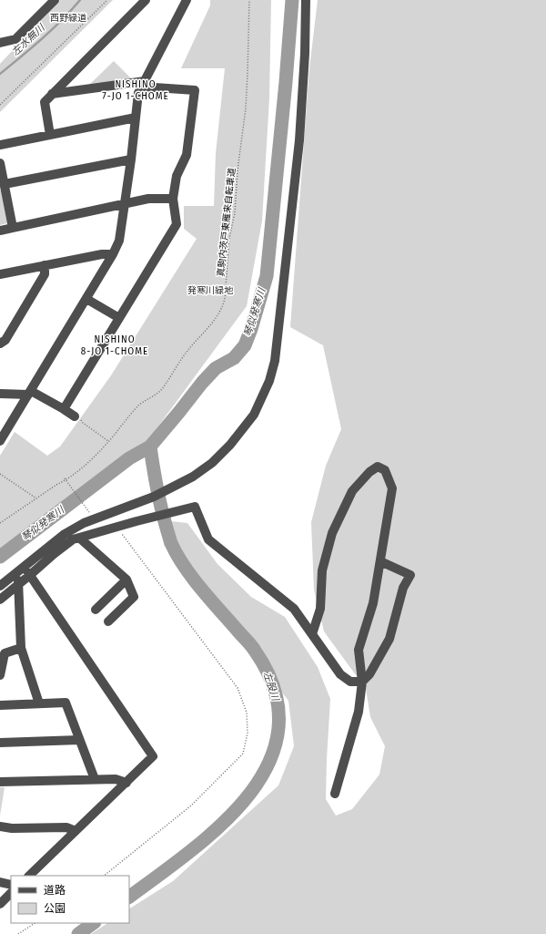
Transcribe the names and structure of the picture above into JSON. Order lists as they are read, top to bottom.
{
  "streets": {
    "path": ["真駒内茨戸東雁来自転車道"]
  },
  "districts": ["NISHINO 7-JO 1-CHOME", "NISHINO 8-JO 1-CHOME"],
  "water": ["左水無川", "琴似発寒川", "左股川"],
  "parks": ["西野緑道", "発寒川緑地"],
  "legend": ["道路", "公園"]
}
